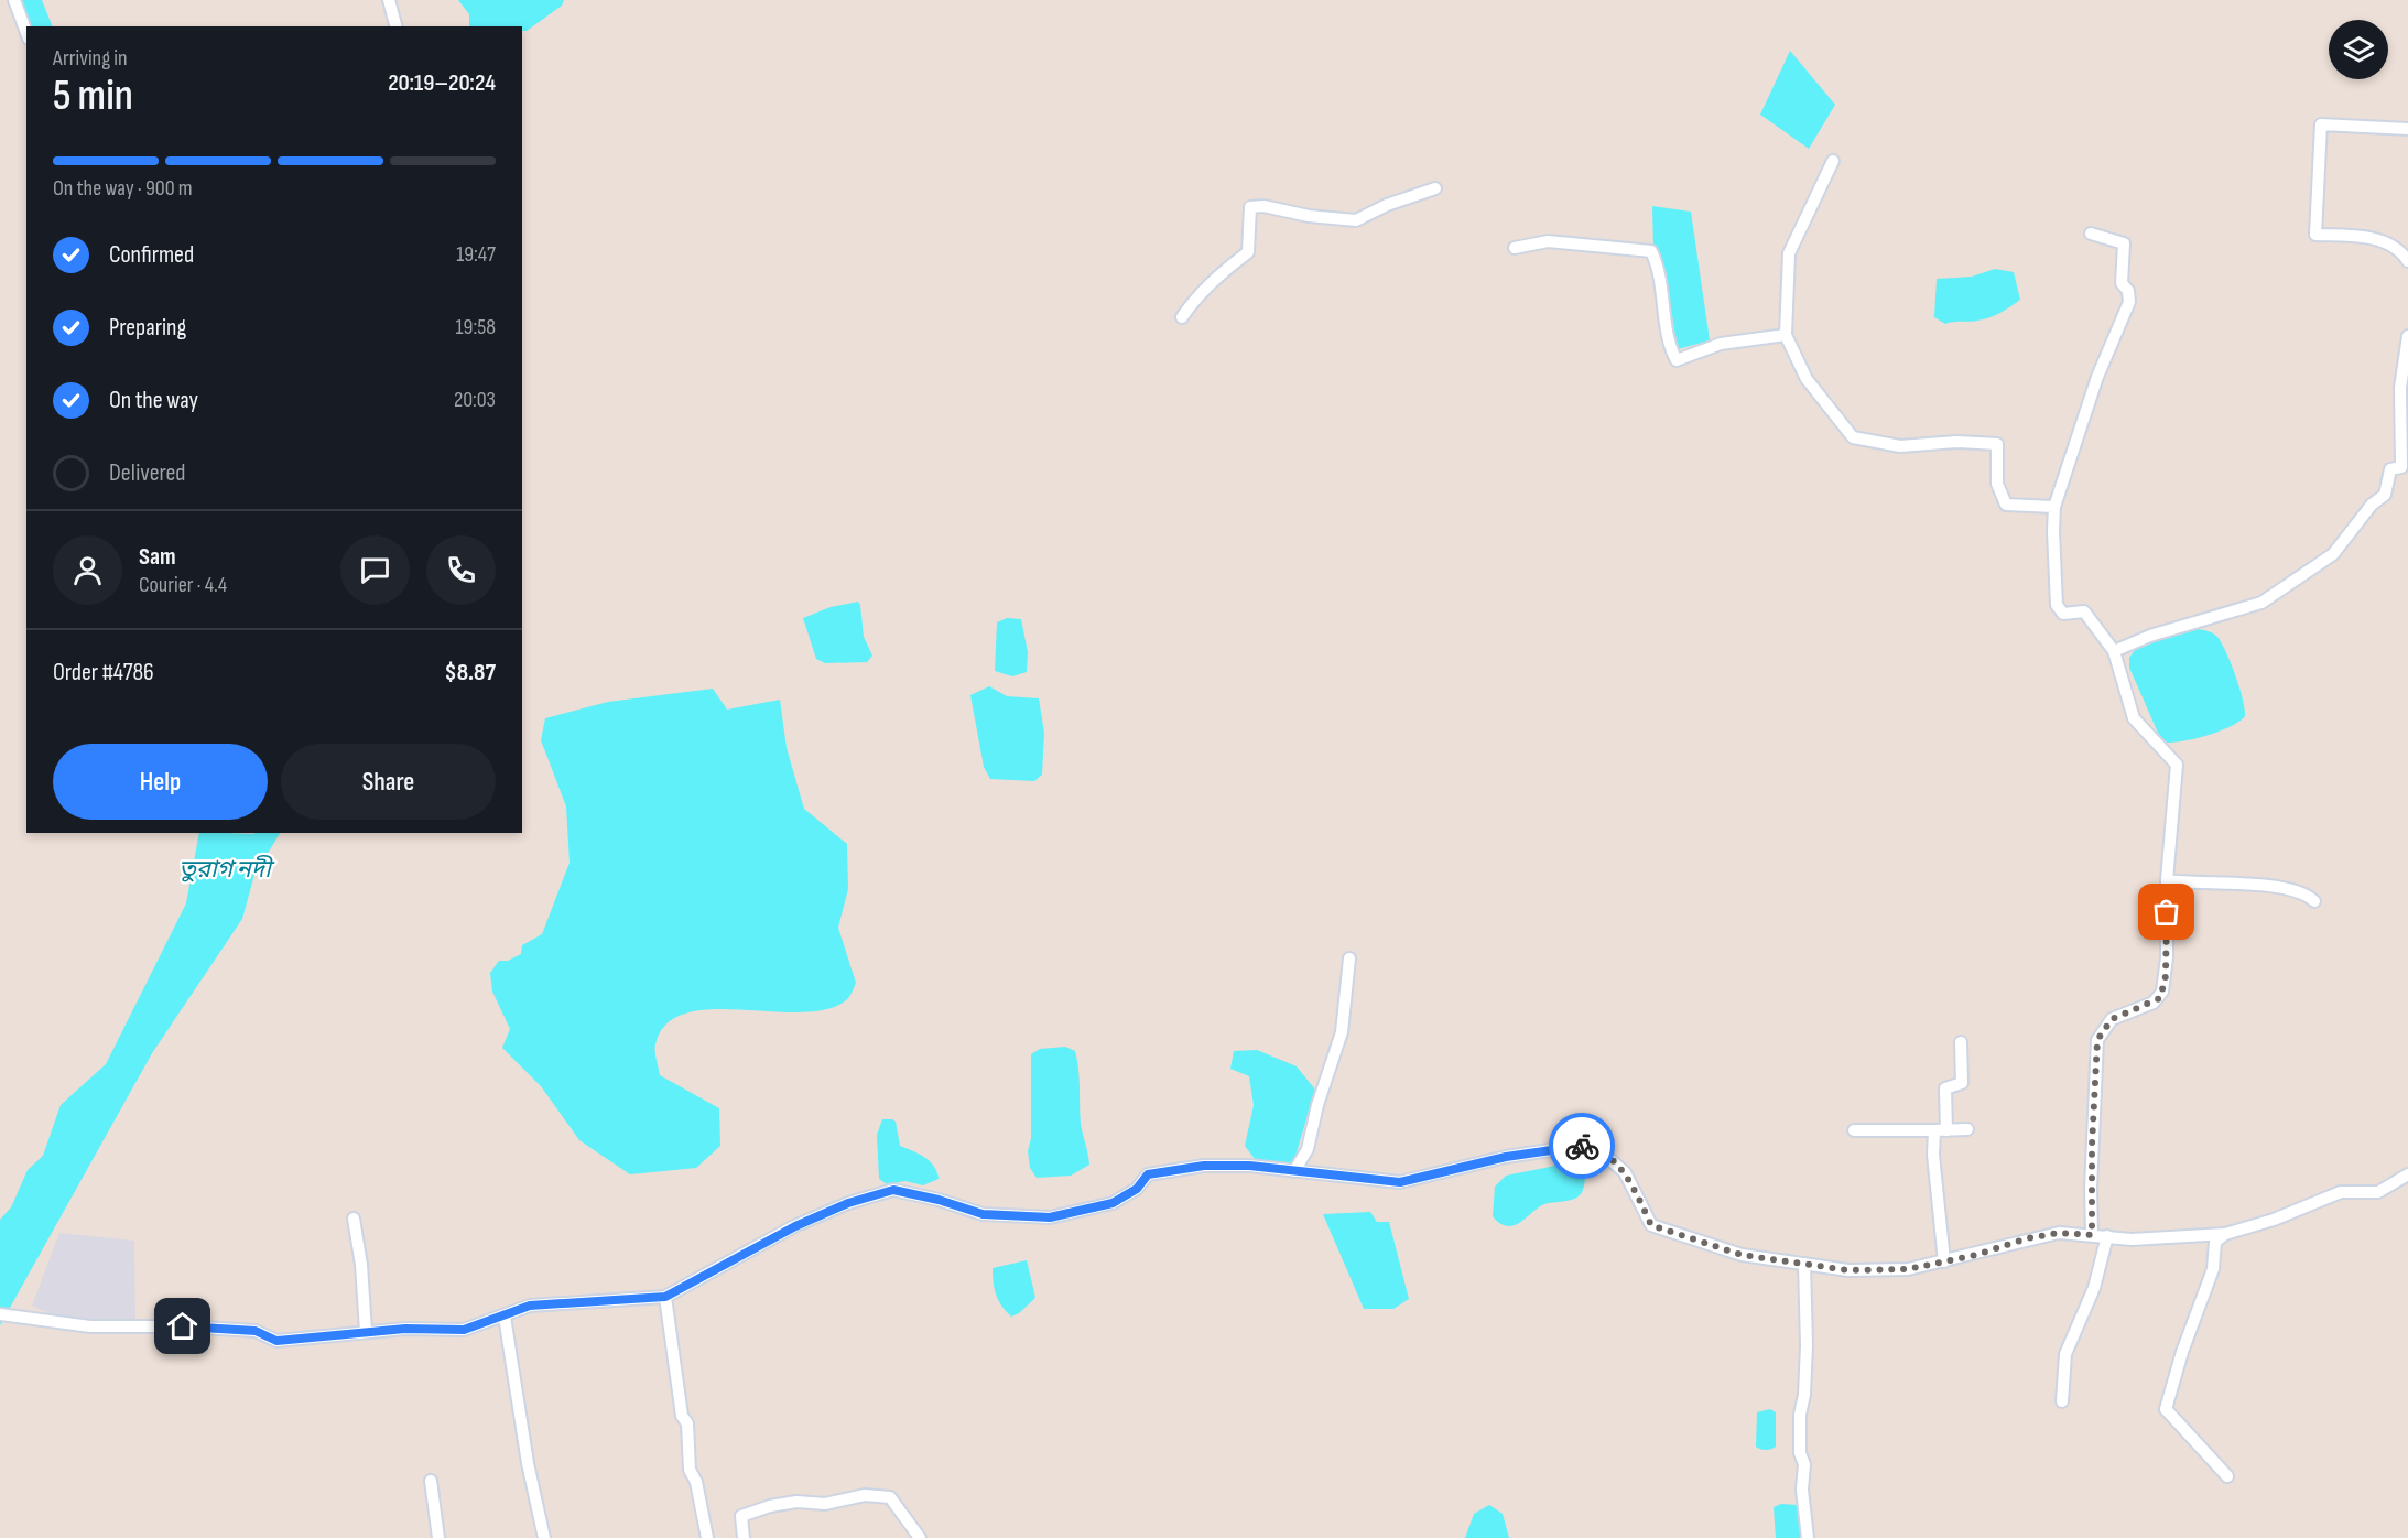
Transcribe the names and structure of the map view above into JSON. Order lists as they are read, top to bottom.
{
  "water": ["তুরাগ নদী"],
  "page": {
    "heading": ["5 min", "Arriving in", "20:19–20:24"],
    "panel": [
      "Sam",
      "Courier · 4.4",
      "Order #4786",
      "$8.87"
    ],
    "bar": "On the way · 900 m",
    "list": [
      ["Confirmed", "19:47"],
      ["Preparing", "19:58"],
      ["On the way", "20:03"],
      "Delivered"
    ],
    "buttons": ["Help", "Share"]
  }
}
